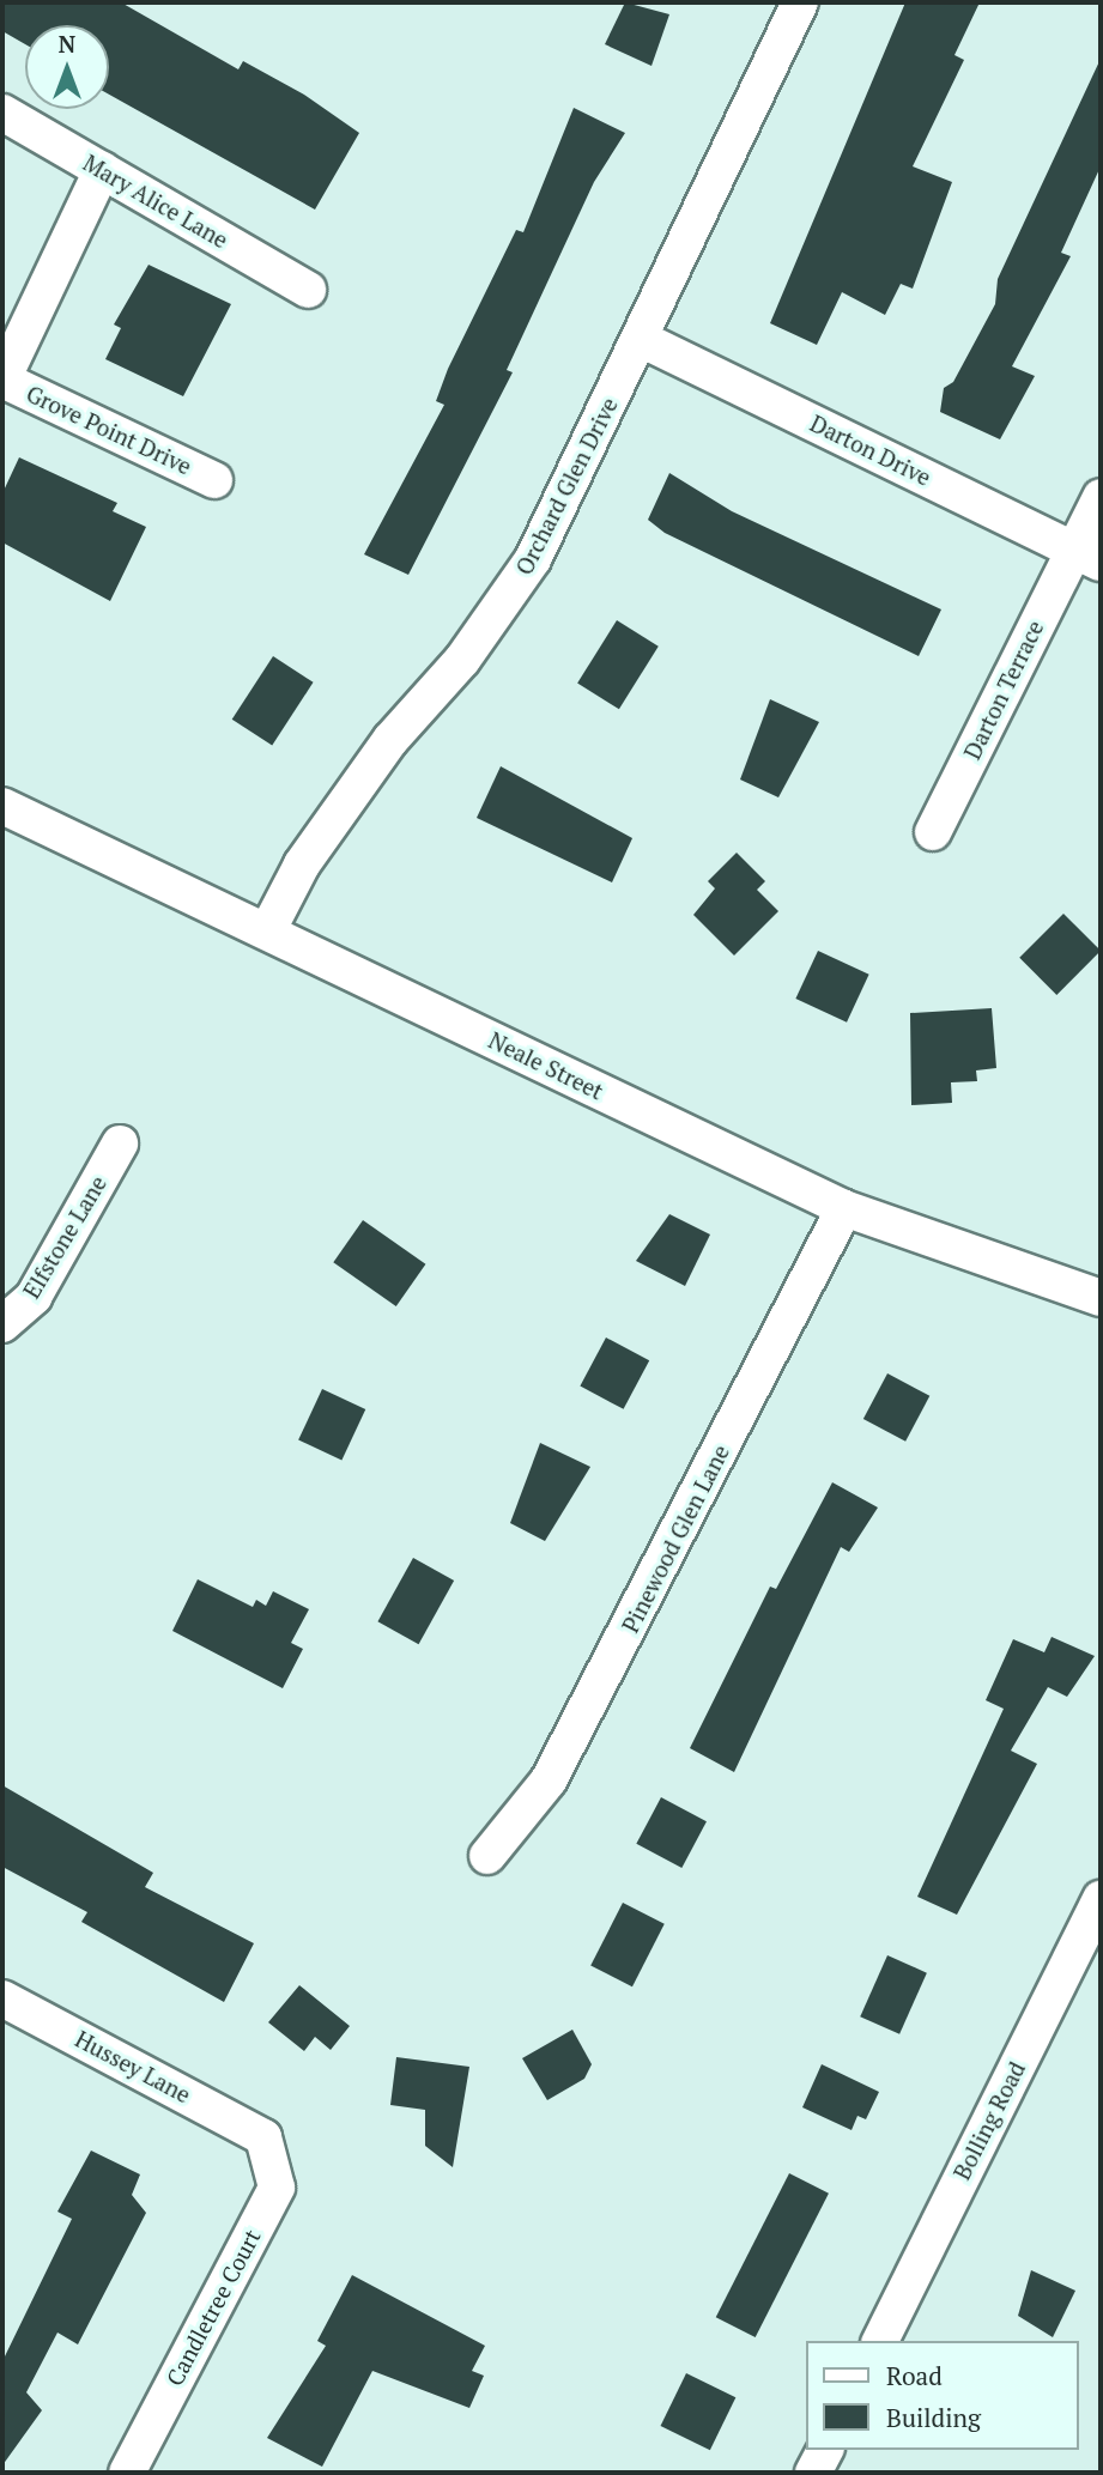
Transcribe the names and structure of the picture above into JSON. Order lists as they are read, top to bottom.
{
  "streets": {
    "street": [
      "Mary Alice Lane",
      "Grove Point Drive",
      "Darton Drive",
      "Orchard Glen Drive",
      "Darton Terrace",
      "Neale Street",
      "Elfstone Lane",
      "Pinewood Glen Lane",
      "Hussey Lane",
      "Bolling Road",
      "Candletree Court"
    ]
  },
  "crossings": [
    ["Darton Drive", "Orchard Glen Drive"],
    ["Darton Drive", "Darton Terrace"],
    ["Orchard Glen Drive", "Neale Street"],
    ["Neale Street", "Pinewood Glen Lane"],
    ["Hussey Lane", "Candletree Court"]
  ],
  "legend": ["Road", "Building"],
  "north": "top"
}
